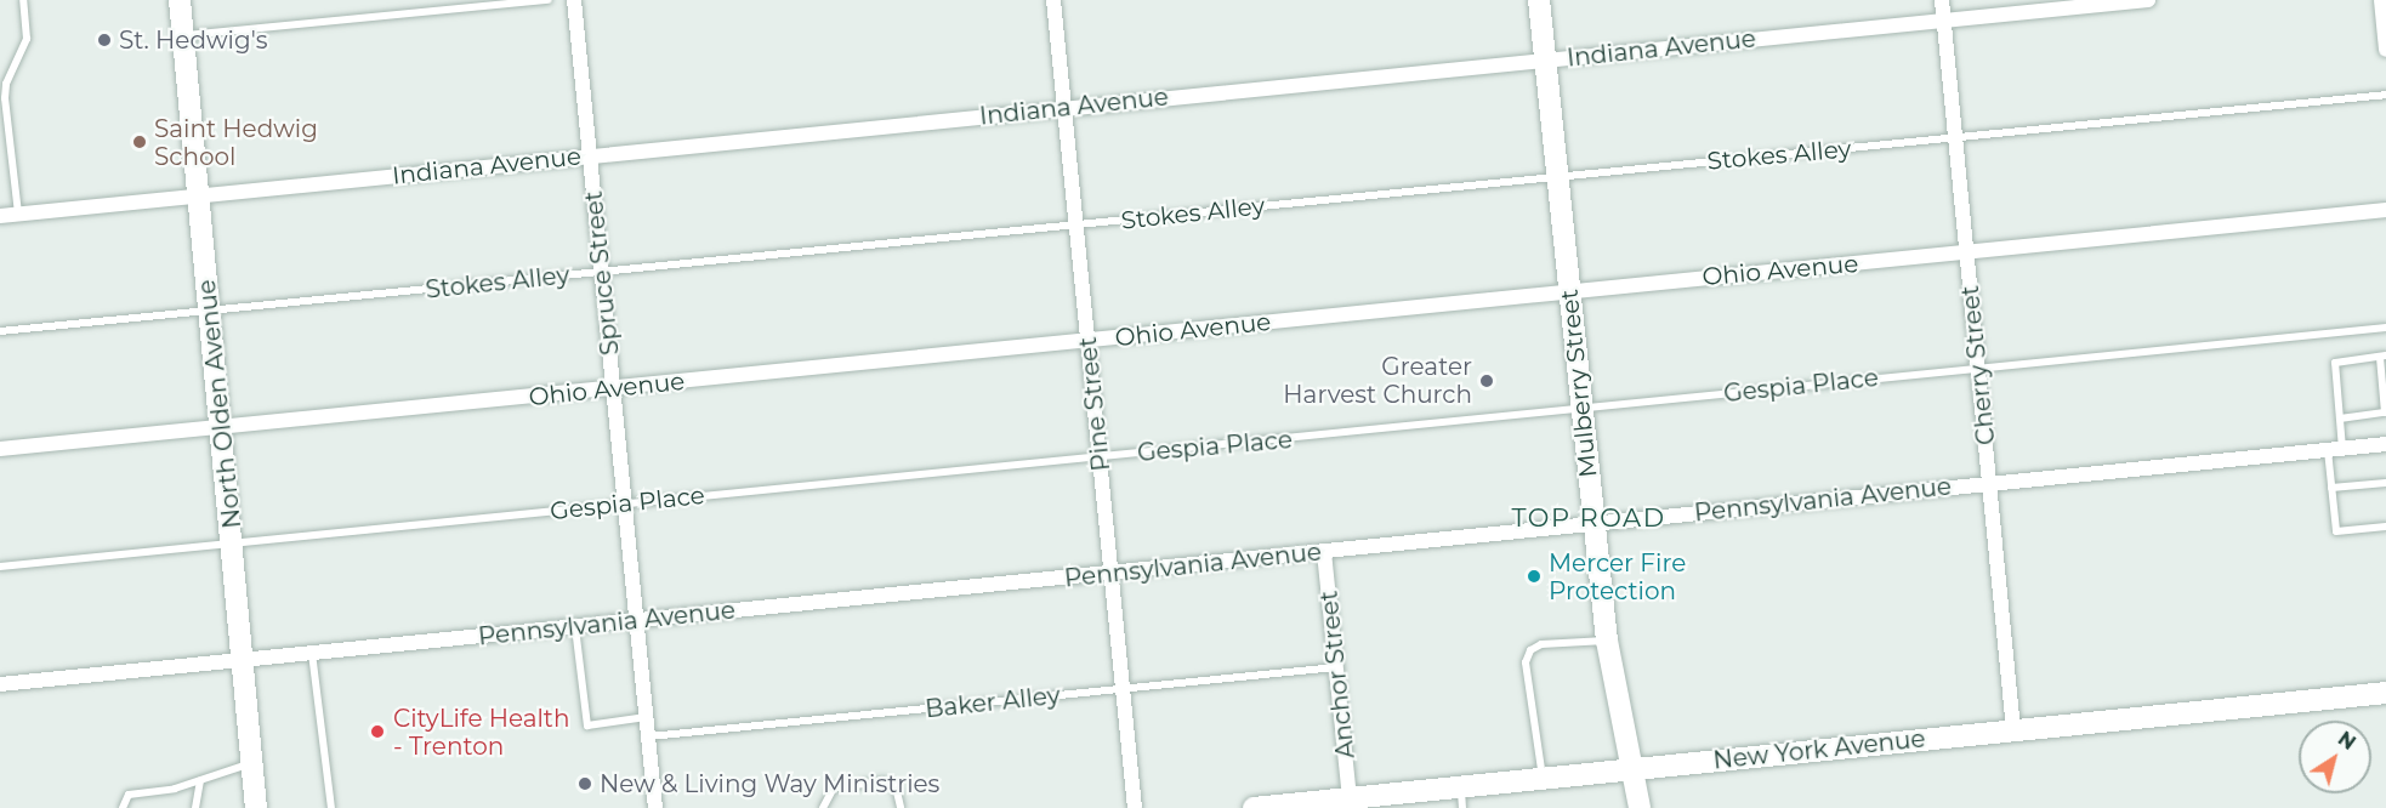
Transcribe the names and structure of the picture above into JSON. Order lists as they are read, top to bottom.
{
  "streets": {
    "street": [
      "Indiana Avenue",
      "Ohio Avenue",
      "Spruce Street",
      "Cherry Street",
      "Mulberry Street",
      "North Olden Avenue",
      "Pine Street",
      "Pennsylvania Avenue",
      "Anchor Street",
      "New York Avenue"
    ],
    "lane": ["Stokes Alley", "Gespia Place", "Baker Alley"]
  },
  "crossings": [
    ["Indiana Avenue", "Spruce Street"],
    ["Indiana Avenue", "Cherry Street"],
    ["Indiana Avenue", "Mulberry Street"],
    ["Indiana Avenue", "North Olden Avenue"],
    ["Indiana Avenue", "Pine Street"],
    ["Stokes Alley", "Spruce Street"],
    ["Stokes Alley", "Cherry Street"],
    ["Stokes Alley", "Mulberry Street"],
    ["Stokes Alley", "North Olden Avenue"],
    ["Stokes Alley", "Pine Street"],
    ["Ohio Avenue", "Spruce Street"],
    ["Ohio Avenue", "Cherry Street"],
    ["Ohio Avenue", "Mulberry Street"],
    ["Ohio Avenue", "North Olden Avenue"],
    ["Ohio Avenue", "Pine Street"],
    ["Spruce Street", "Gespia Place"],
    ["Spruce Street", "Pennsylvania Avenue"],
    ["Spruce Street", "Baker Alley"],
    ["Cherry Street", "Gespia Place"],
    ["Cherry Street", "Pennsylvania Avenue"],
    ["Cherry Street", "New York Avenue"],
    ["Mulberry Street", "Gespia Place"],
    ["Mulberry Street", "Pennsylvania Avenue"],
    ["Mulberry Street", "New York Avenue"],
    ["Gespia Place", "North Olden Avenue"],
    ["Gespia Place", "Pine Street"],
    ["North Olden Avenue", "Pennsylvania Avenue"],
    ["Pine Street", "Pennsylvania Avenue"],
    ["Pine Street", "Baker Alley"],
    ["Pennsylvania Avenue", "Anchor Street"],
    ["Anchor Street", "Baker Alley"],
    ["Anchor Street", "New York Avenue"]
  ],
  "districts": ["TOP ROAD"],
  "places": [
    "St. Hedwig's",
    "Saint Hedwig School",
    "Greater Harvest Church",
    "Mercer Fire Protection",
    "CityLife Health - Trenton",
    "New & Living Way Ministries"
  ],
  "north": "top right"
}
